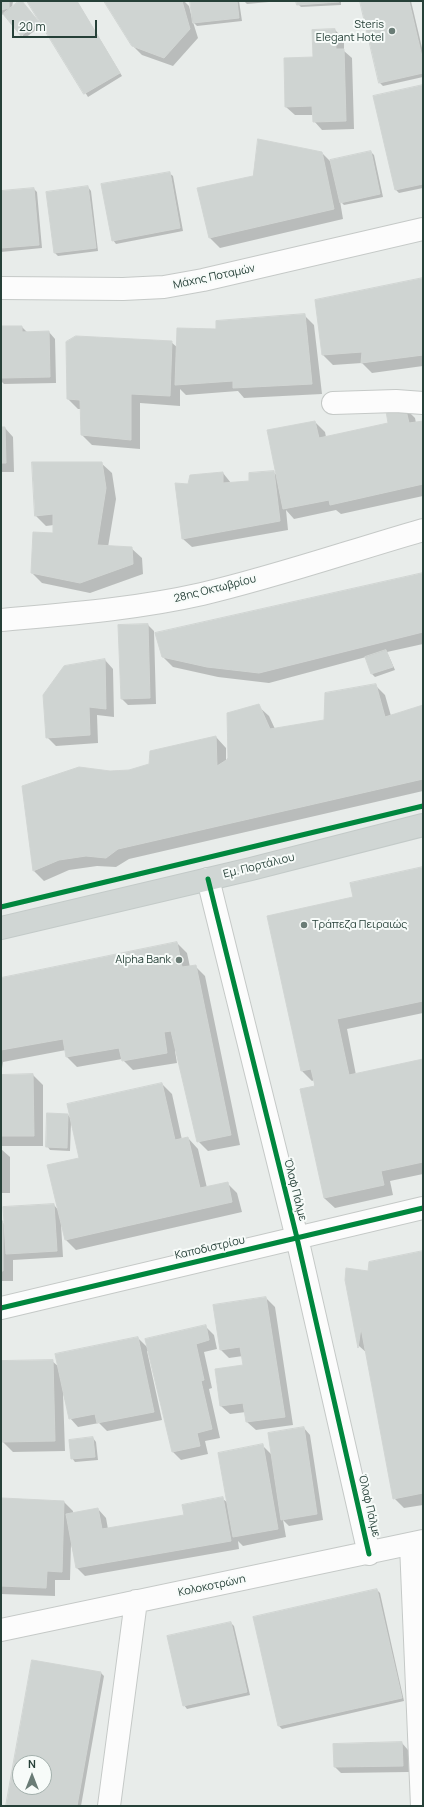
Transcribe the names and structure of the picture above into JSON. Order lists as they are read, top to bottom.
{
  "streets": {
    "main road": ["Εμ. Πορτάλιου"],
    "street": [
      "Μάχης Ποταμών",
      "28ης Οκτωβρίου",
      "Όλαφ Πάλμε",
      "Καποδιστρίου",
      "Κολοκοτρώνη"
    ]
  },
  "crossings": [
    ["Εμ. Πορτάλιου", "Όλαφ Πάλμε"],
    ["Όλαφ Πάλμε", "Καποδιστρίου"],
    ["Όλαφ Πάλμε", "Κολοκοτρώνη"]
  ],
  "places": ["Steris Elegant Hotel", "Τράπεζα Πειραιώς", "Alpha Bank"],
  "scale_bar": "20 m",
  "north": "top"
}
